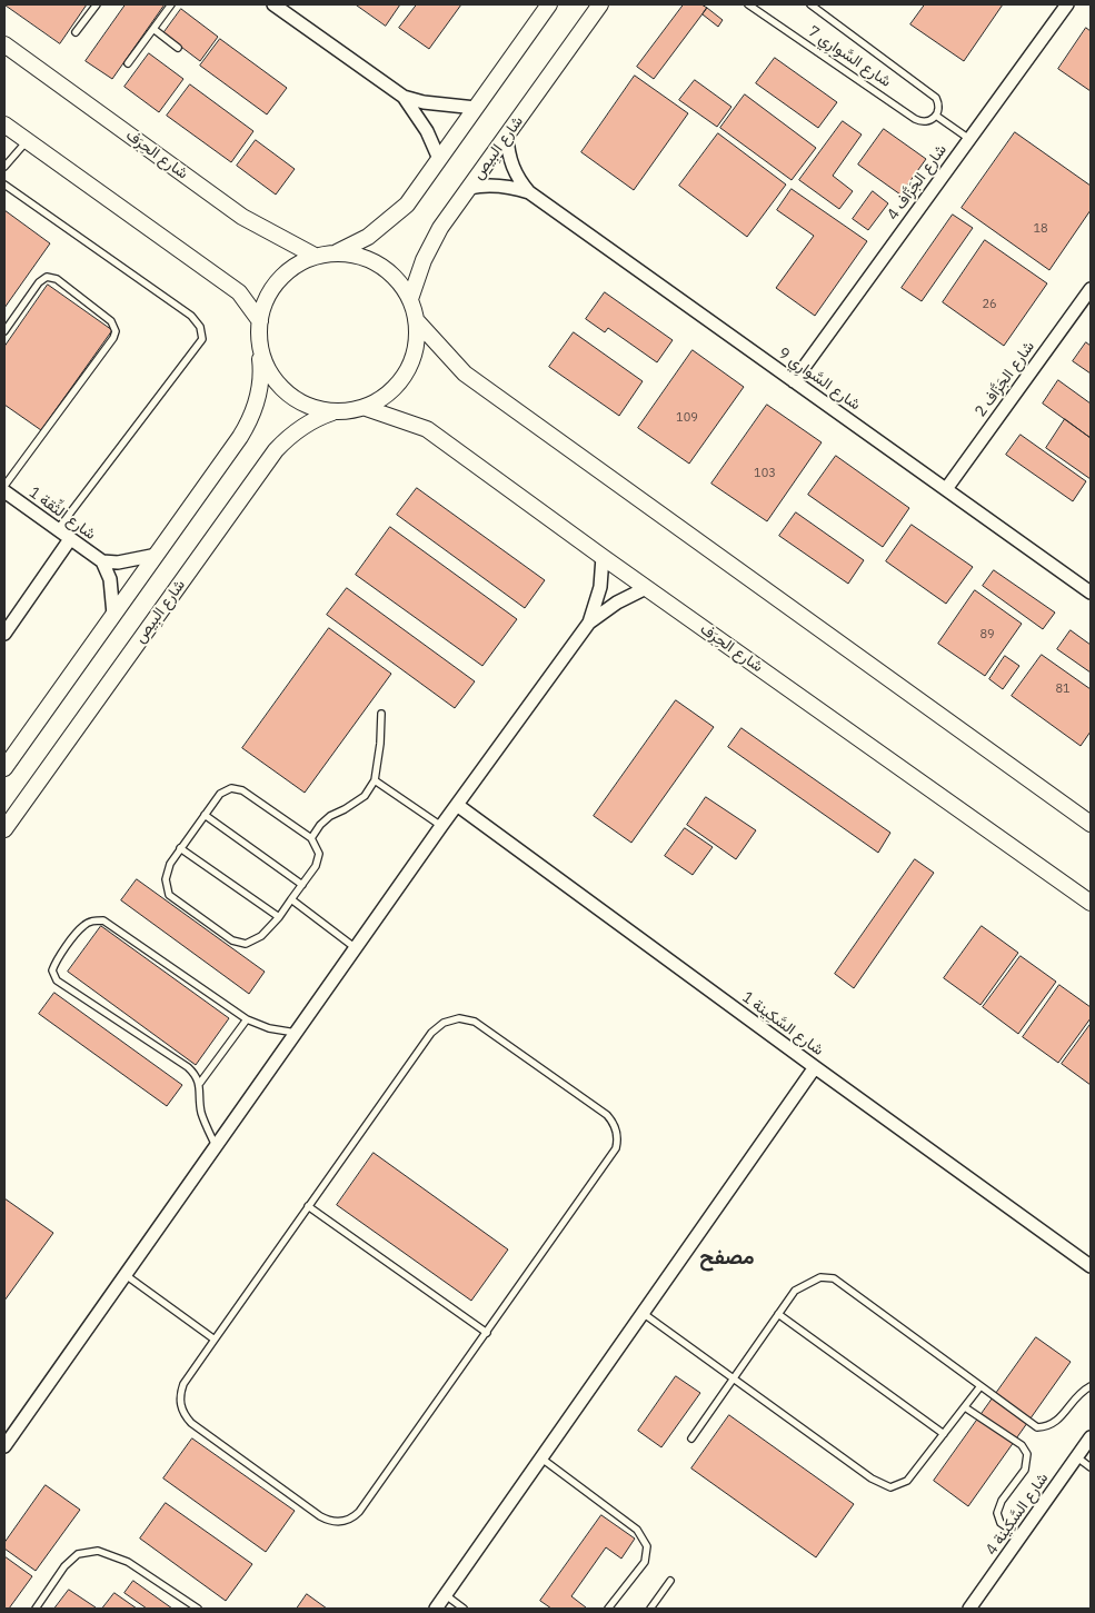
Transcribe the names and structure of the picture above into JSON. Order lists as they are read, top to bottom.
{
  "streets": {
    "street": [
      "شارع البِيص",
      "شارع الحِرَف",
      "شارع الجَزَّاف 4",
      "شارع السَّوارِي 9",
      "شارع الجَزَّاف 2",
      "شارع الثِّقة 1",
      "شارع السَّكِينة 1",
      "شارع السَّكِينة 4"
    ],
    "lane": ["شارع السَّوارِي 7"]
  },
  "crossings": [
    ["شارع البِيص", "شارع الحِرَف"],
    ["شارع البِيص", "شارع السَّوارِي 9"],
    ["شارع الجَزَّاف 4", "شارع السَّوارِي 9"],
    ["شارع السَّوارِي 9", "شارع الجَزَّاف 2"]
  ],
  "districts": ["مصفح"],
  "house_numbers": [
    "18",
    "26",
    "109",
    "103",
    "89",
    "81"
  ]
}
